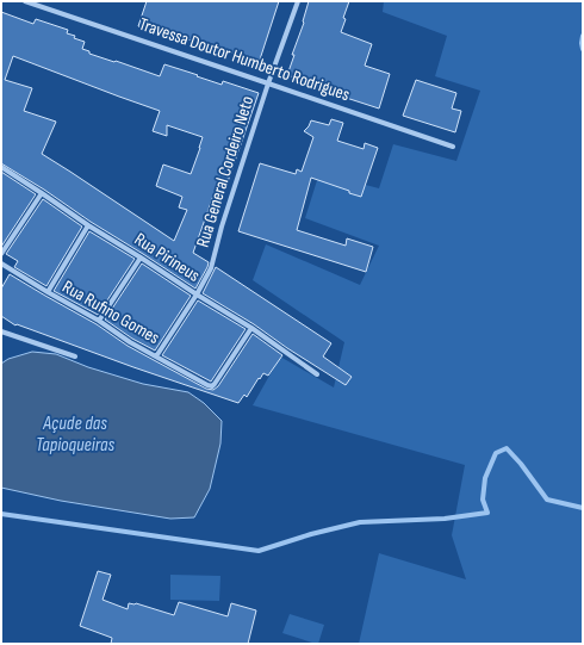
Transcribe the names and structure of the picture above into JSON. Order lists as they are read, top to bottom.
{
  "streets": {
    "street": [
      "Travessa Doutor Humberto Rodrigues",
      "Rua General Cordeiro Neto",
      "Rua Pirineus",
      "Rua Rufino Gomes"
    ]
  },
  "crossings": [
    ["Travessa Doutor Humberto Rodrigues", "Rua General Cordeiro Neto"],
    ["Rua General Cordeiro Neto", "Rua Pirineus"],
    ["Rua General Cordeiro Neto", "Rua Rufino Gomes"],
    ["Rua Pirineus", "Rua Rufino Gomes"]
  ],
  "water": ["Açude das Tapioqueiras"]
}
